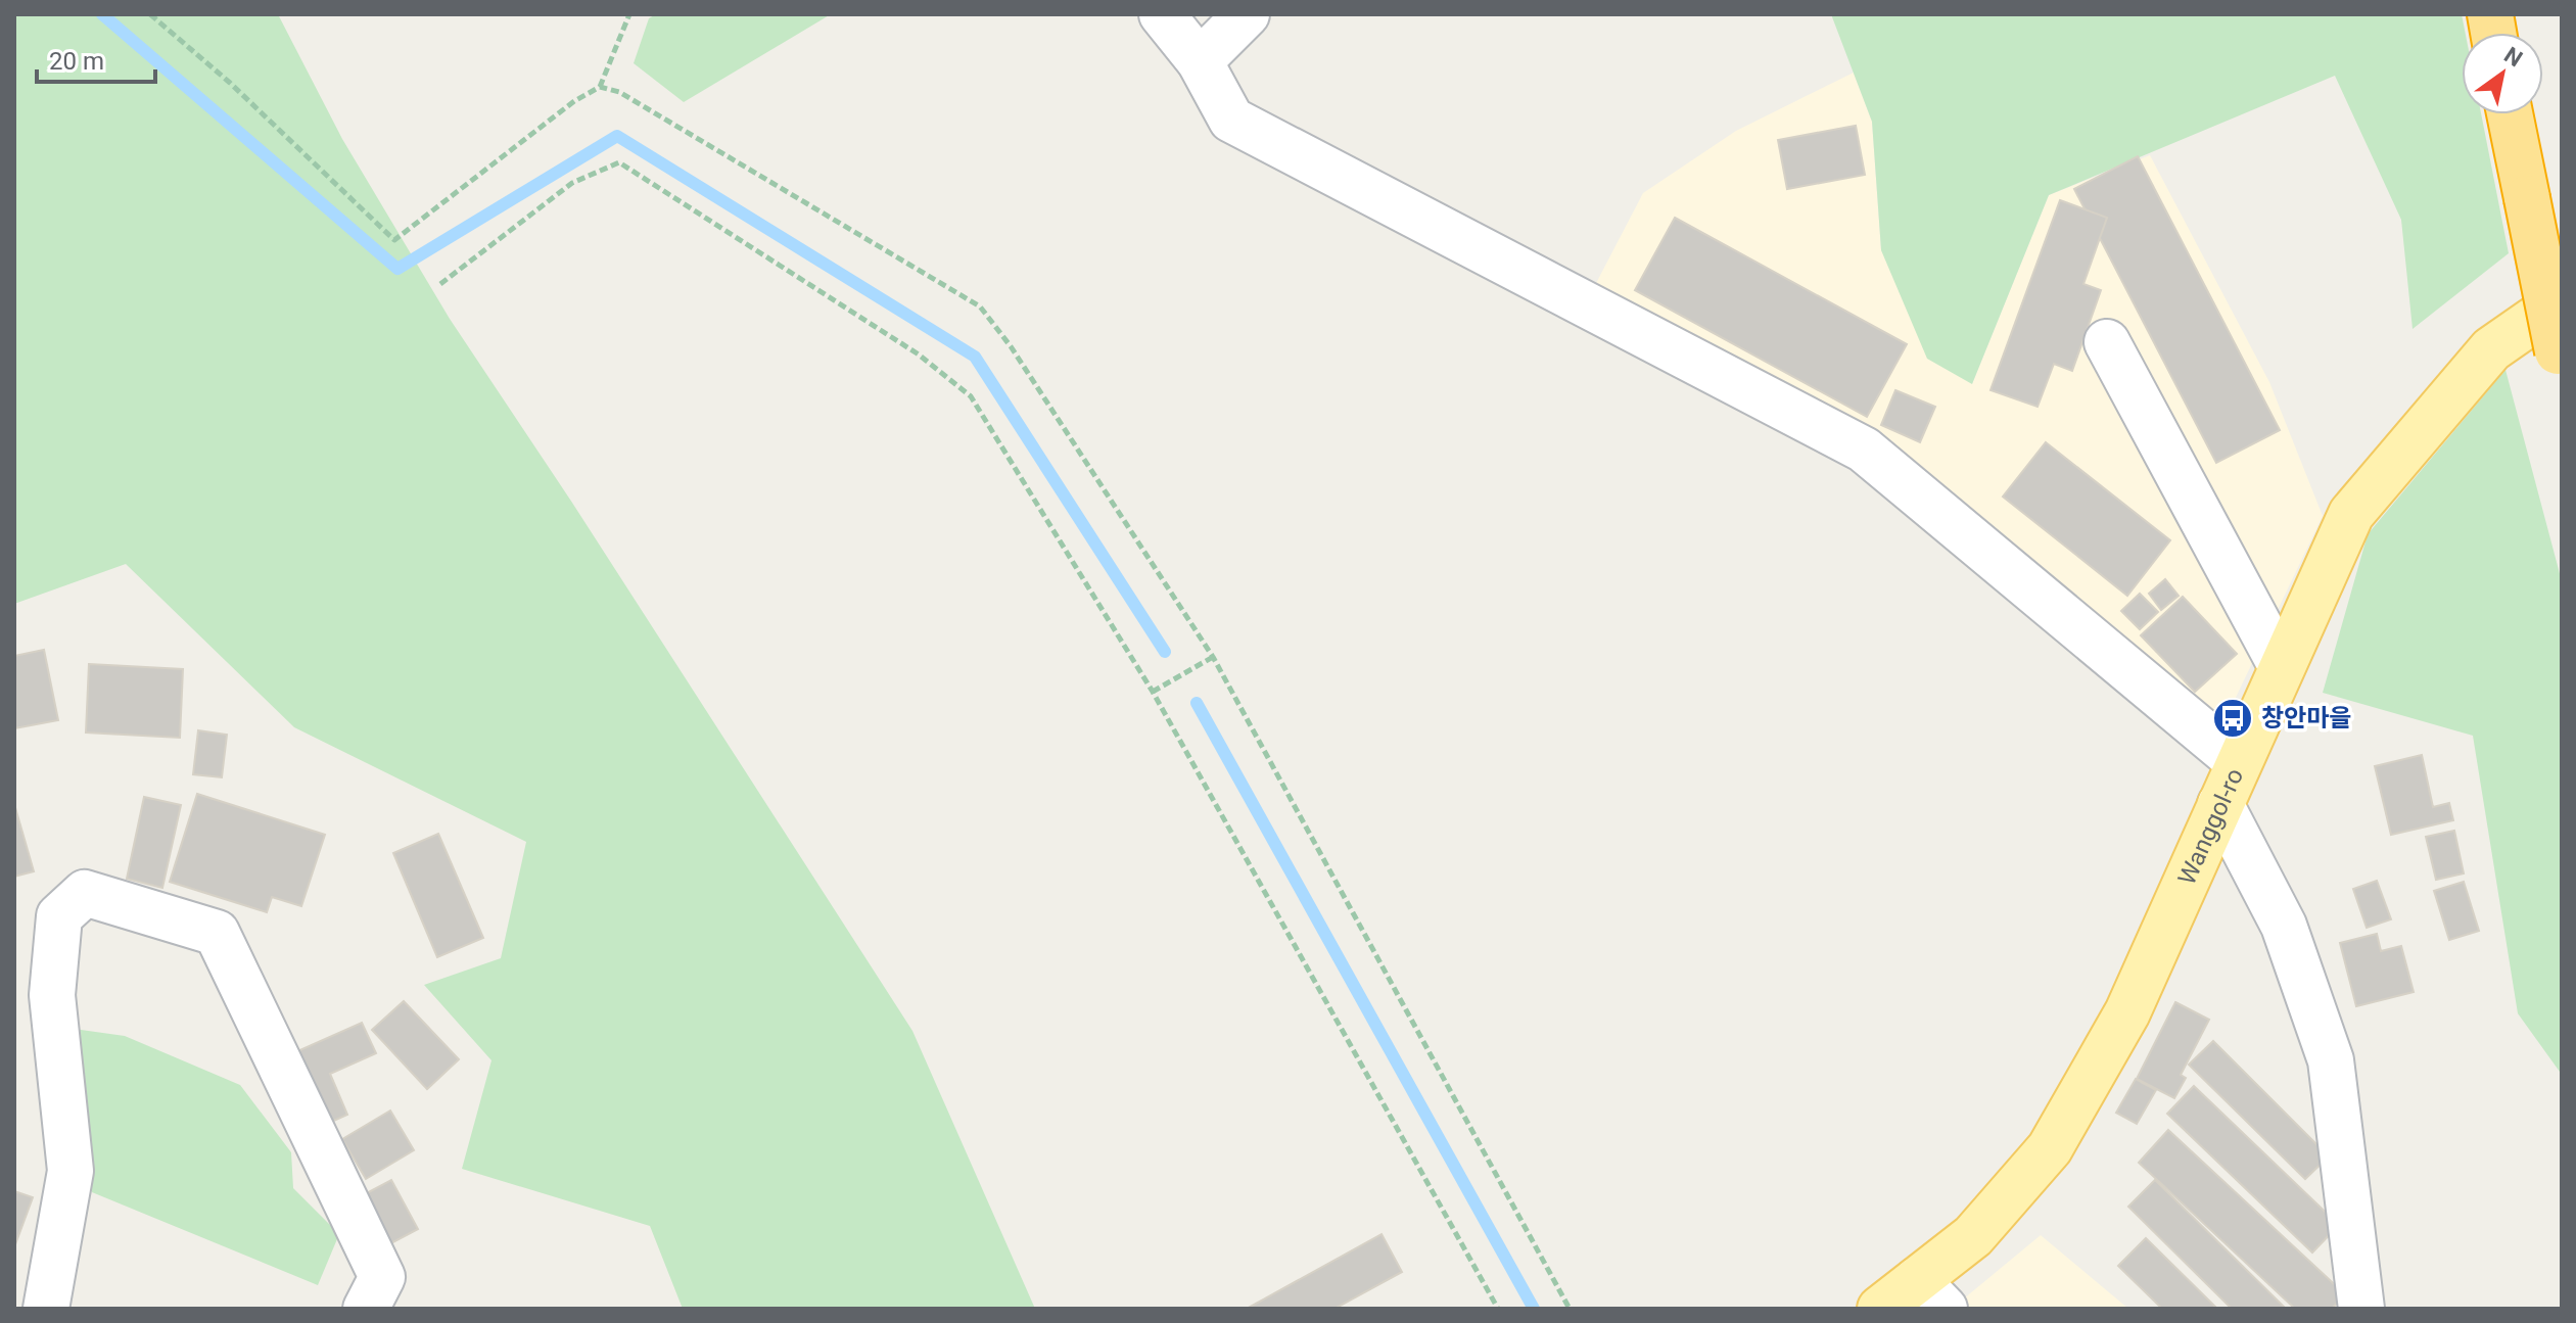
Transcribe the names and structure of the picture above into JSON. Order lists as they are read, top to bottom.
{
  "streets": {
    "main road": ["Wanggol-ro"]
  },
  "places": {
    "bus stop": ["창안마을"]
  },
  "scale_bar": "20 m",
  "north": "top right"
}
